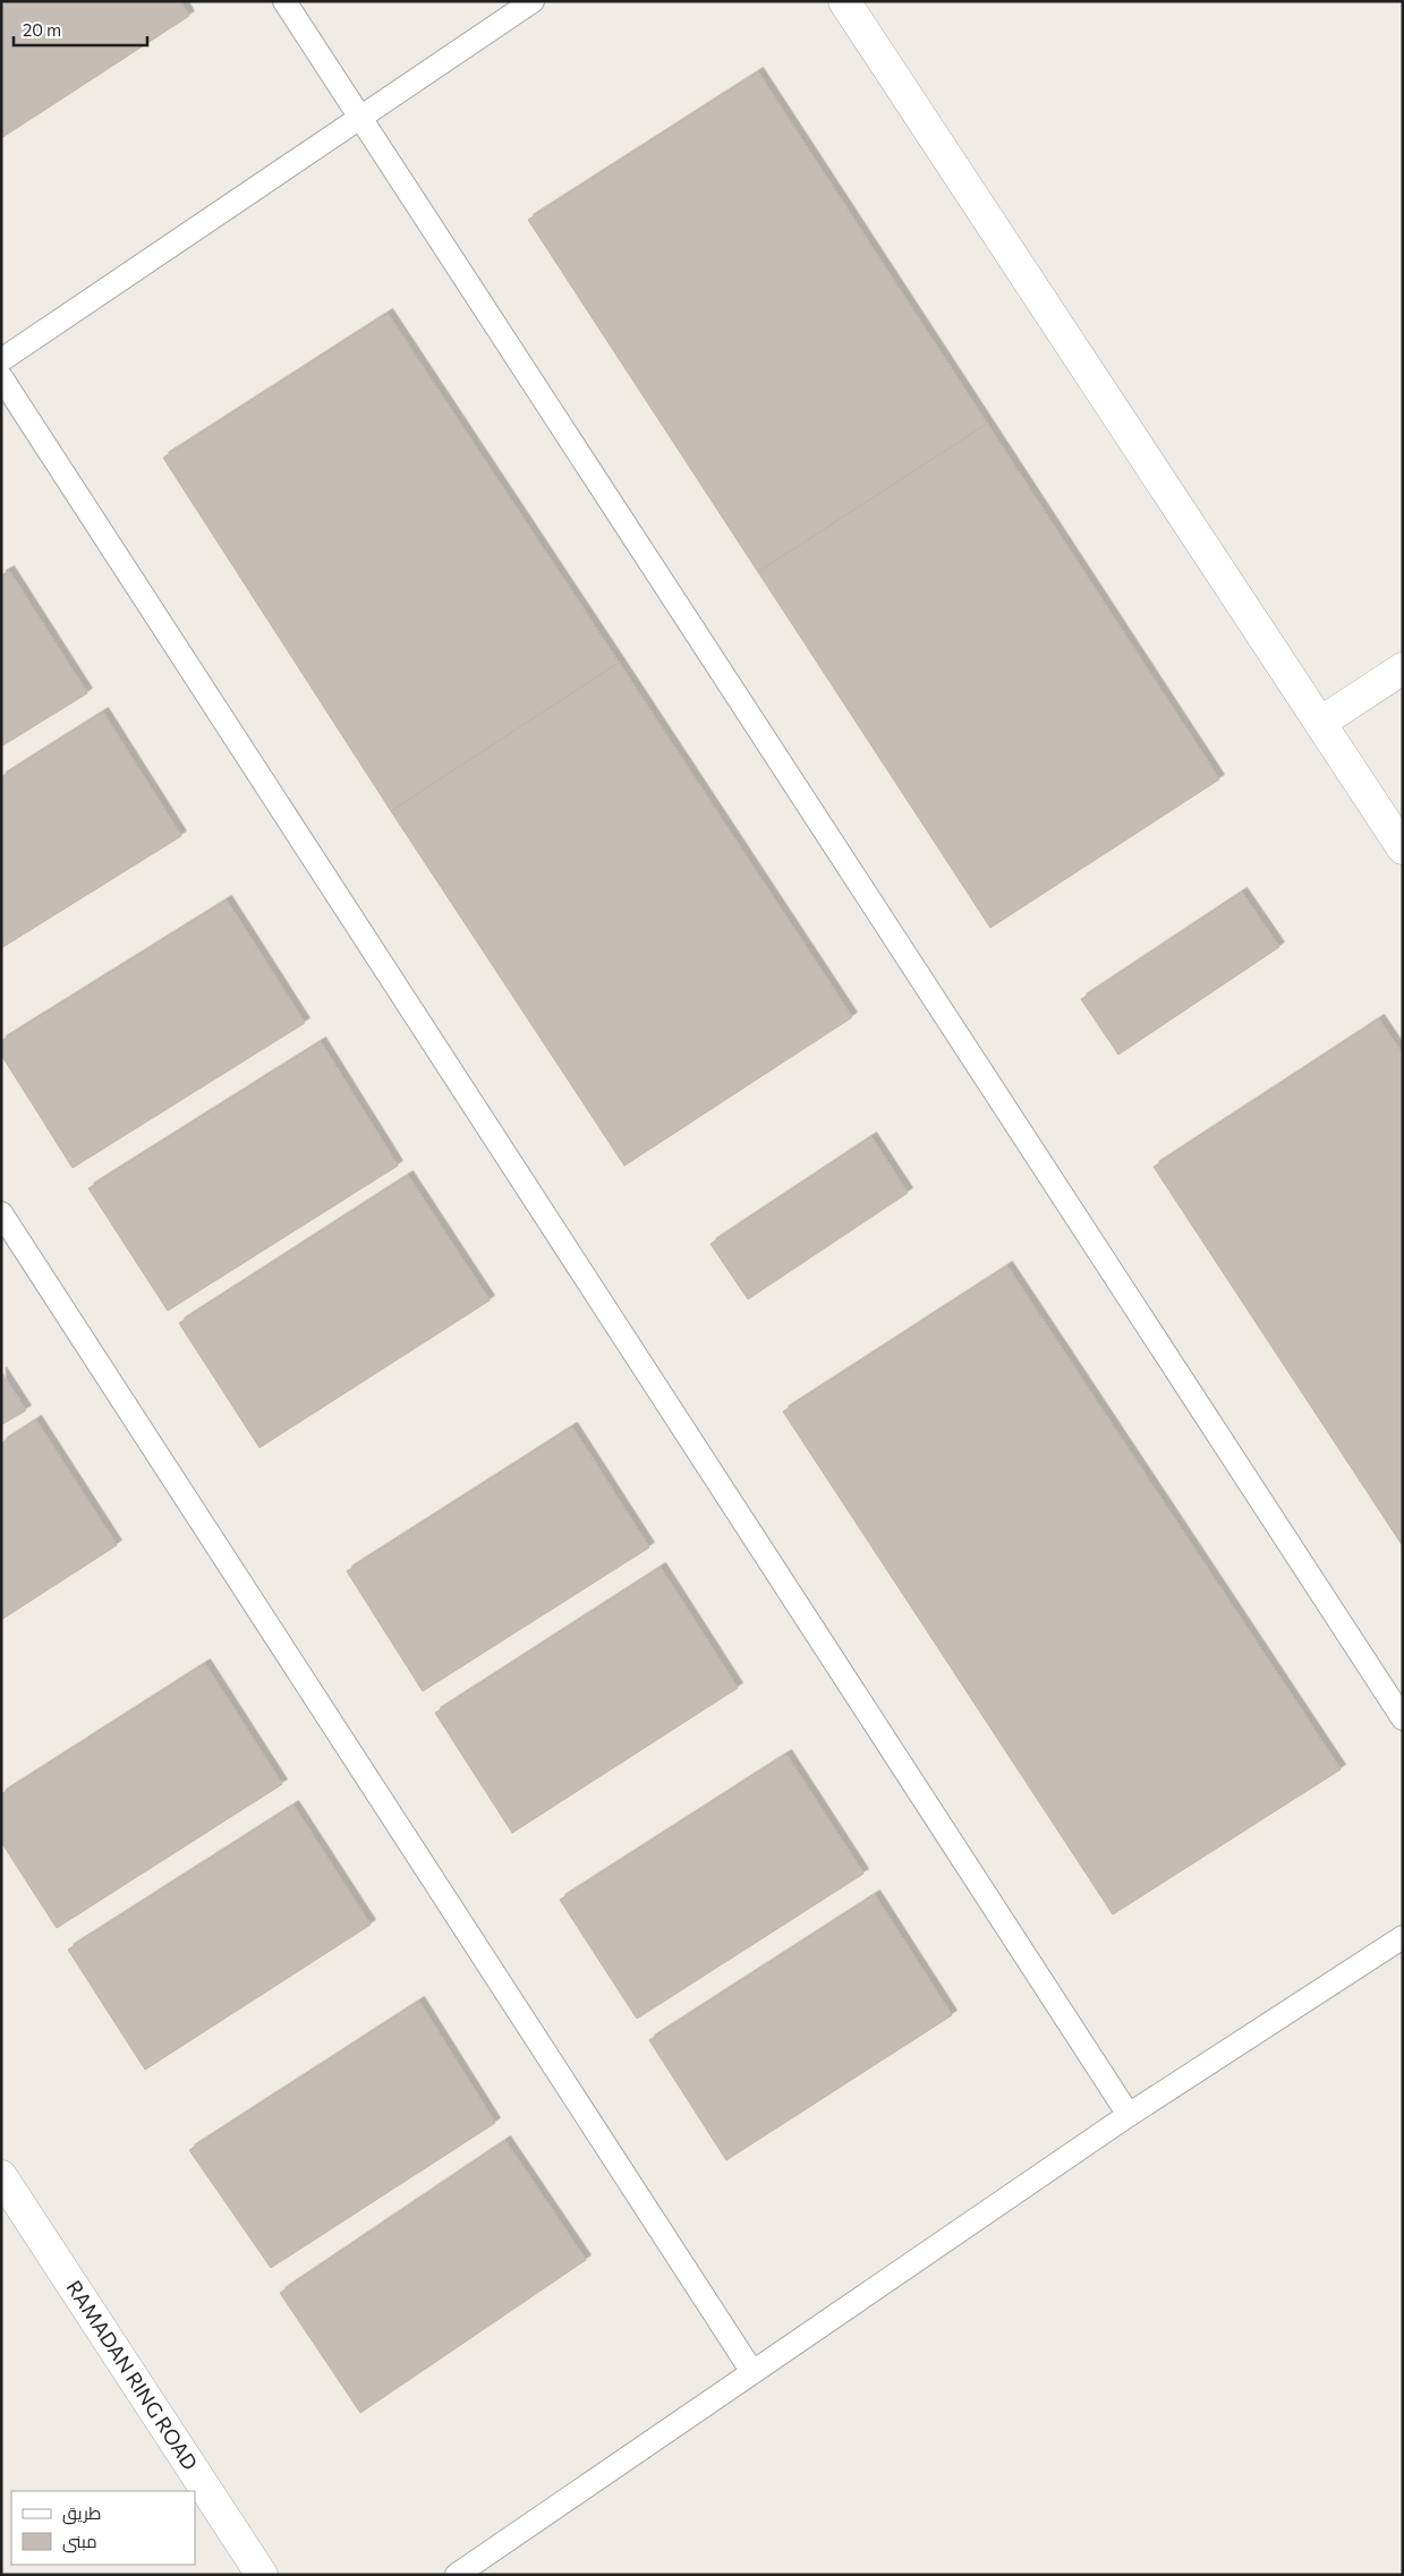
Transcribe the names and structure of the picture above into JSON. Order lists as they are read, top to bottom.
{
  "streets": {
    "street": ["RAMADAN RING ROAD"]
  },
  "legend": ["طريق", "مبنى"],
  "scale_bar": "20 m"
}
